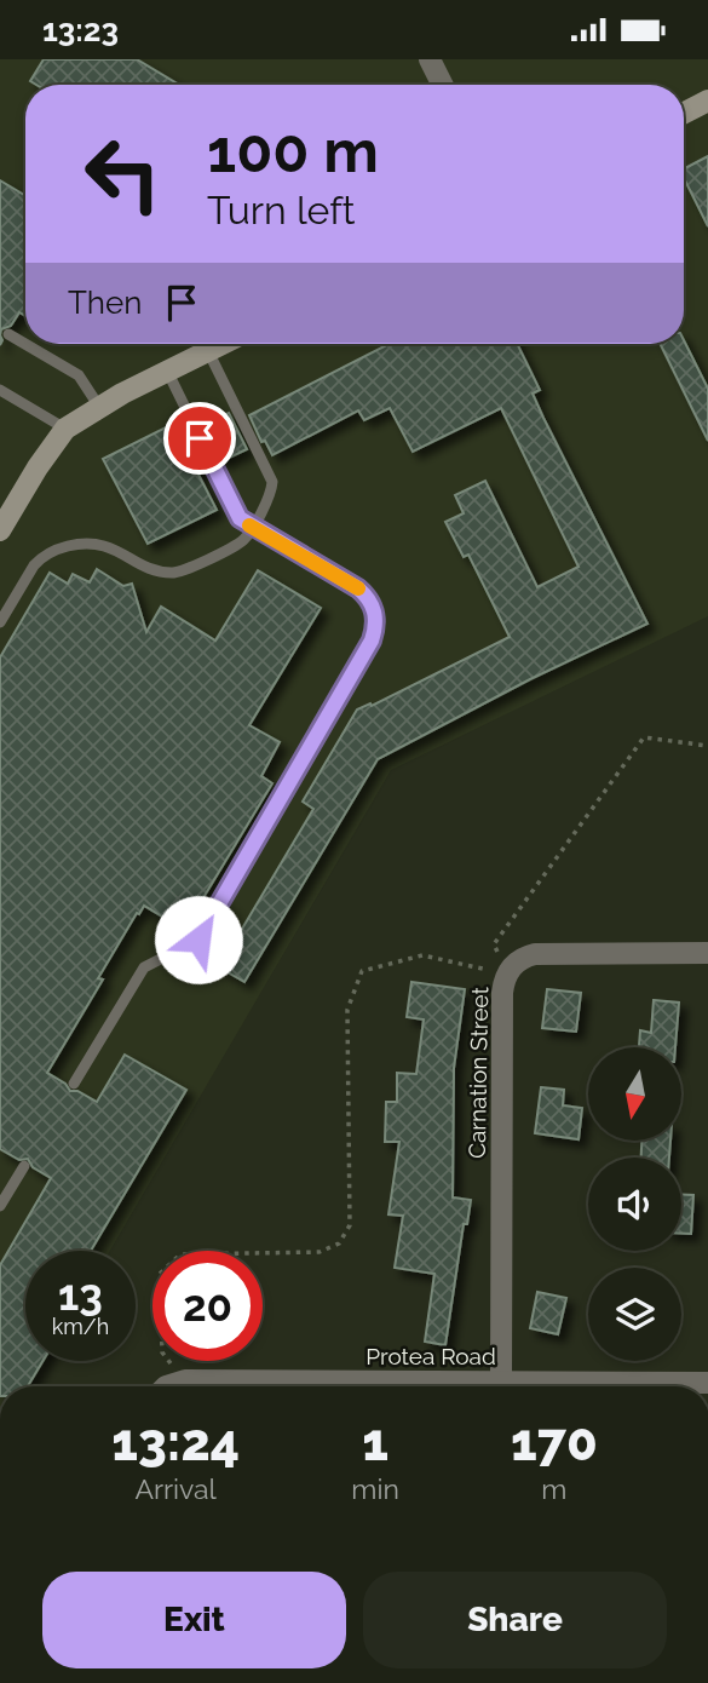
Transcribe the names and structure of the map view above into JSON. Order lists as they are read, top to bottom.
{
  "streets": {
    "street": ["Carnation Street", "Protea Road"]
  },
  "crossings": [
    ["Carnation Street", "Protea Road"]
  ],
  "north": "bottom",
  "page": {
    "status": "13:23",
    "turn": ["100 m", "Turn left"],
    "then": "Then",
    "speed": "13 km/h",
    "limit": "20",
    "eta": [
      "13:24",
      "Arrival",
      "1",
      "min",
      "170",
      "m"
    ],
    "buttons": ["Exit", "Share"]
  }
}
